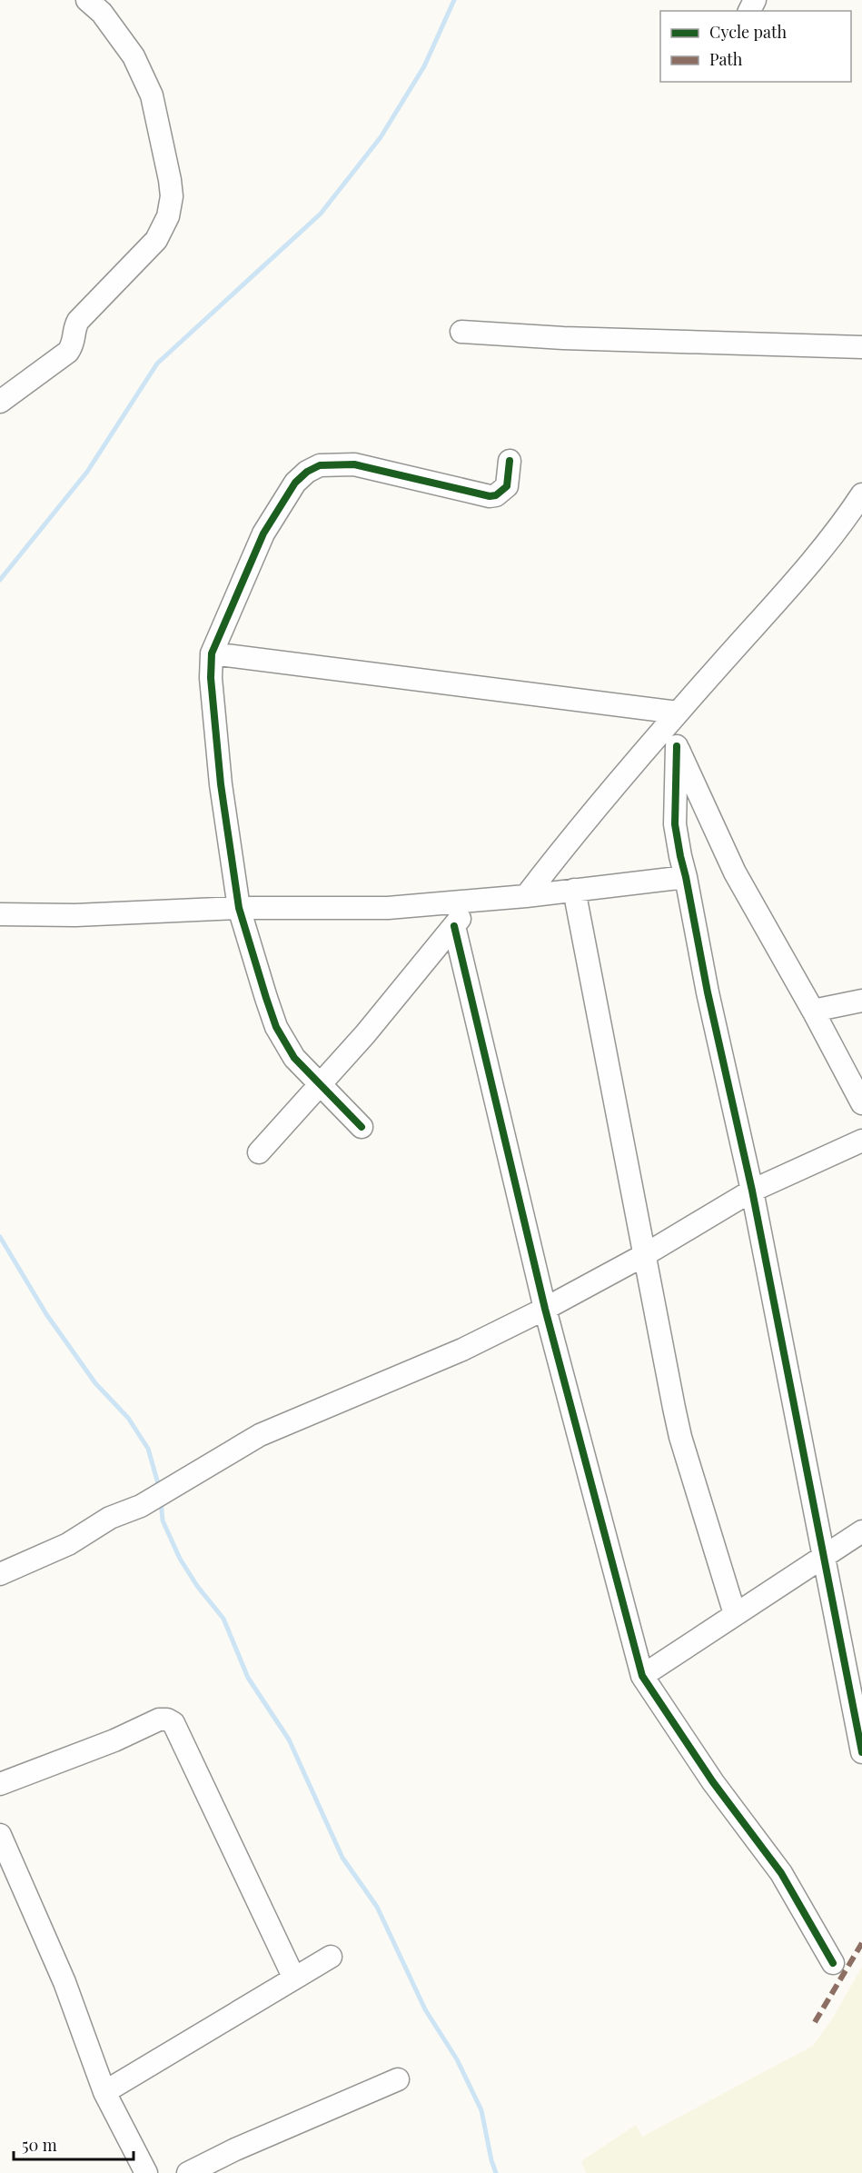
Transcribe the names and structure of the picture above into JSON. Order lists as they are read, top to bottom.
{
  "legend": ["Cycle path", "Path"],
  "scale_bar": "50 m"
}
